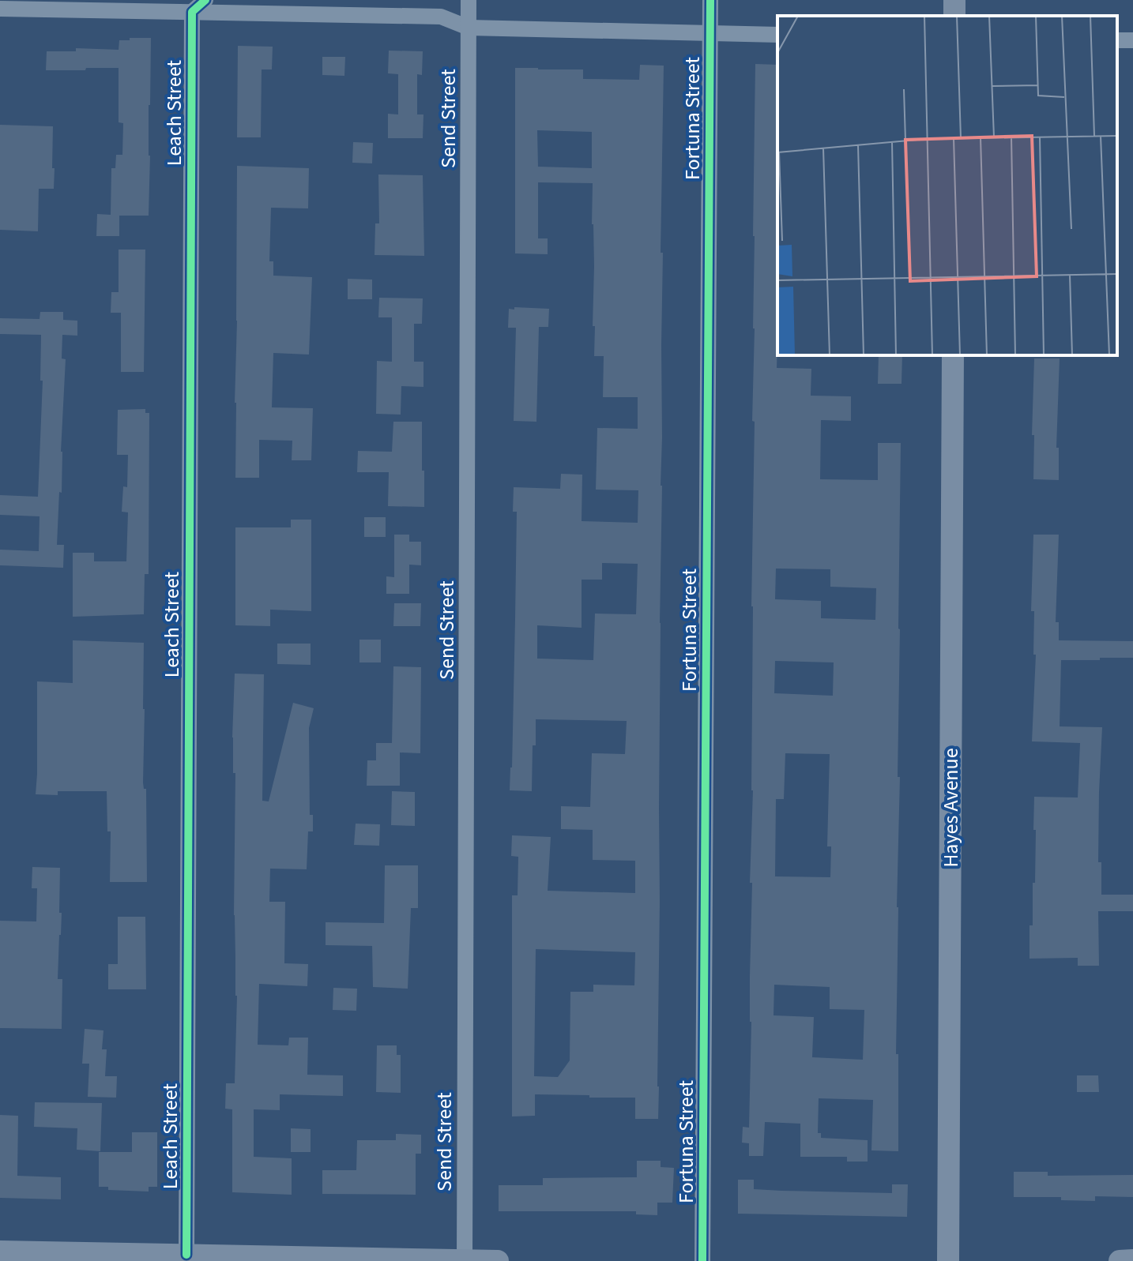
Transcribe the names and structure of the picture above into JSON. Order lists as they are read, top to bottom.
{
  "streets": {
    "street": [
      "Leach Street",
      "Send Street",
      "Fortuna Street",
      "Hayes Avenue"
    ]
  }
}
